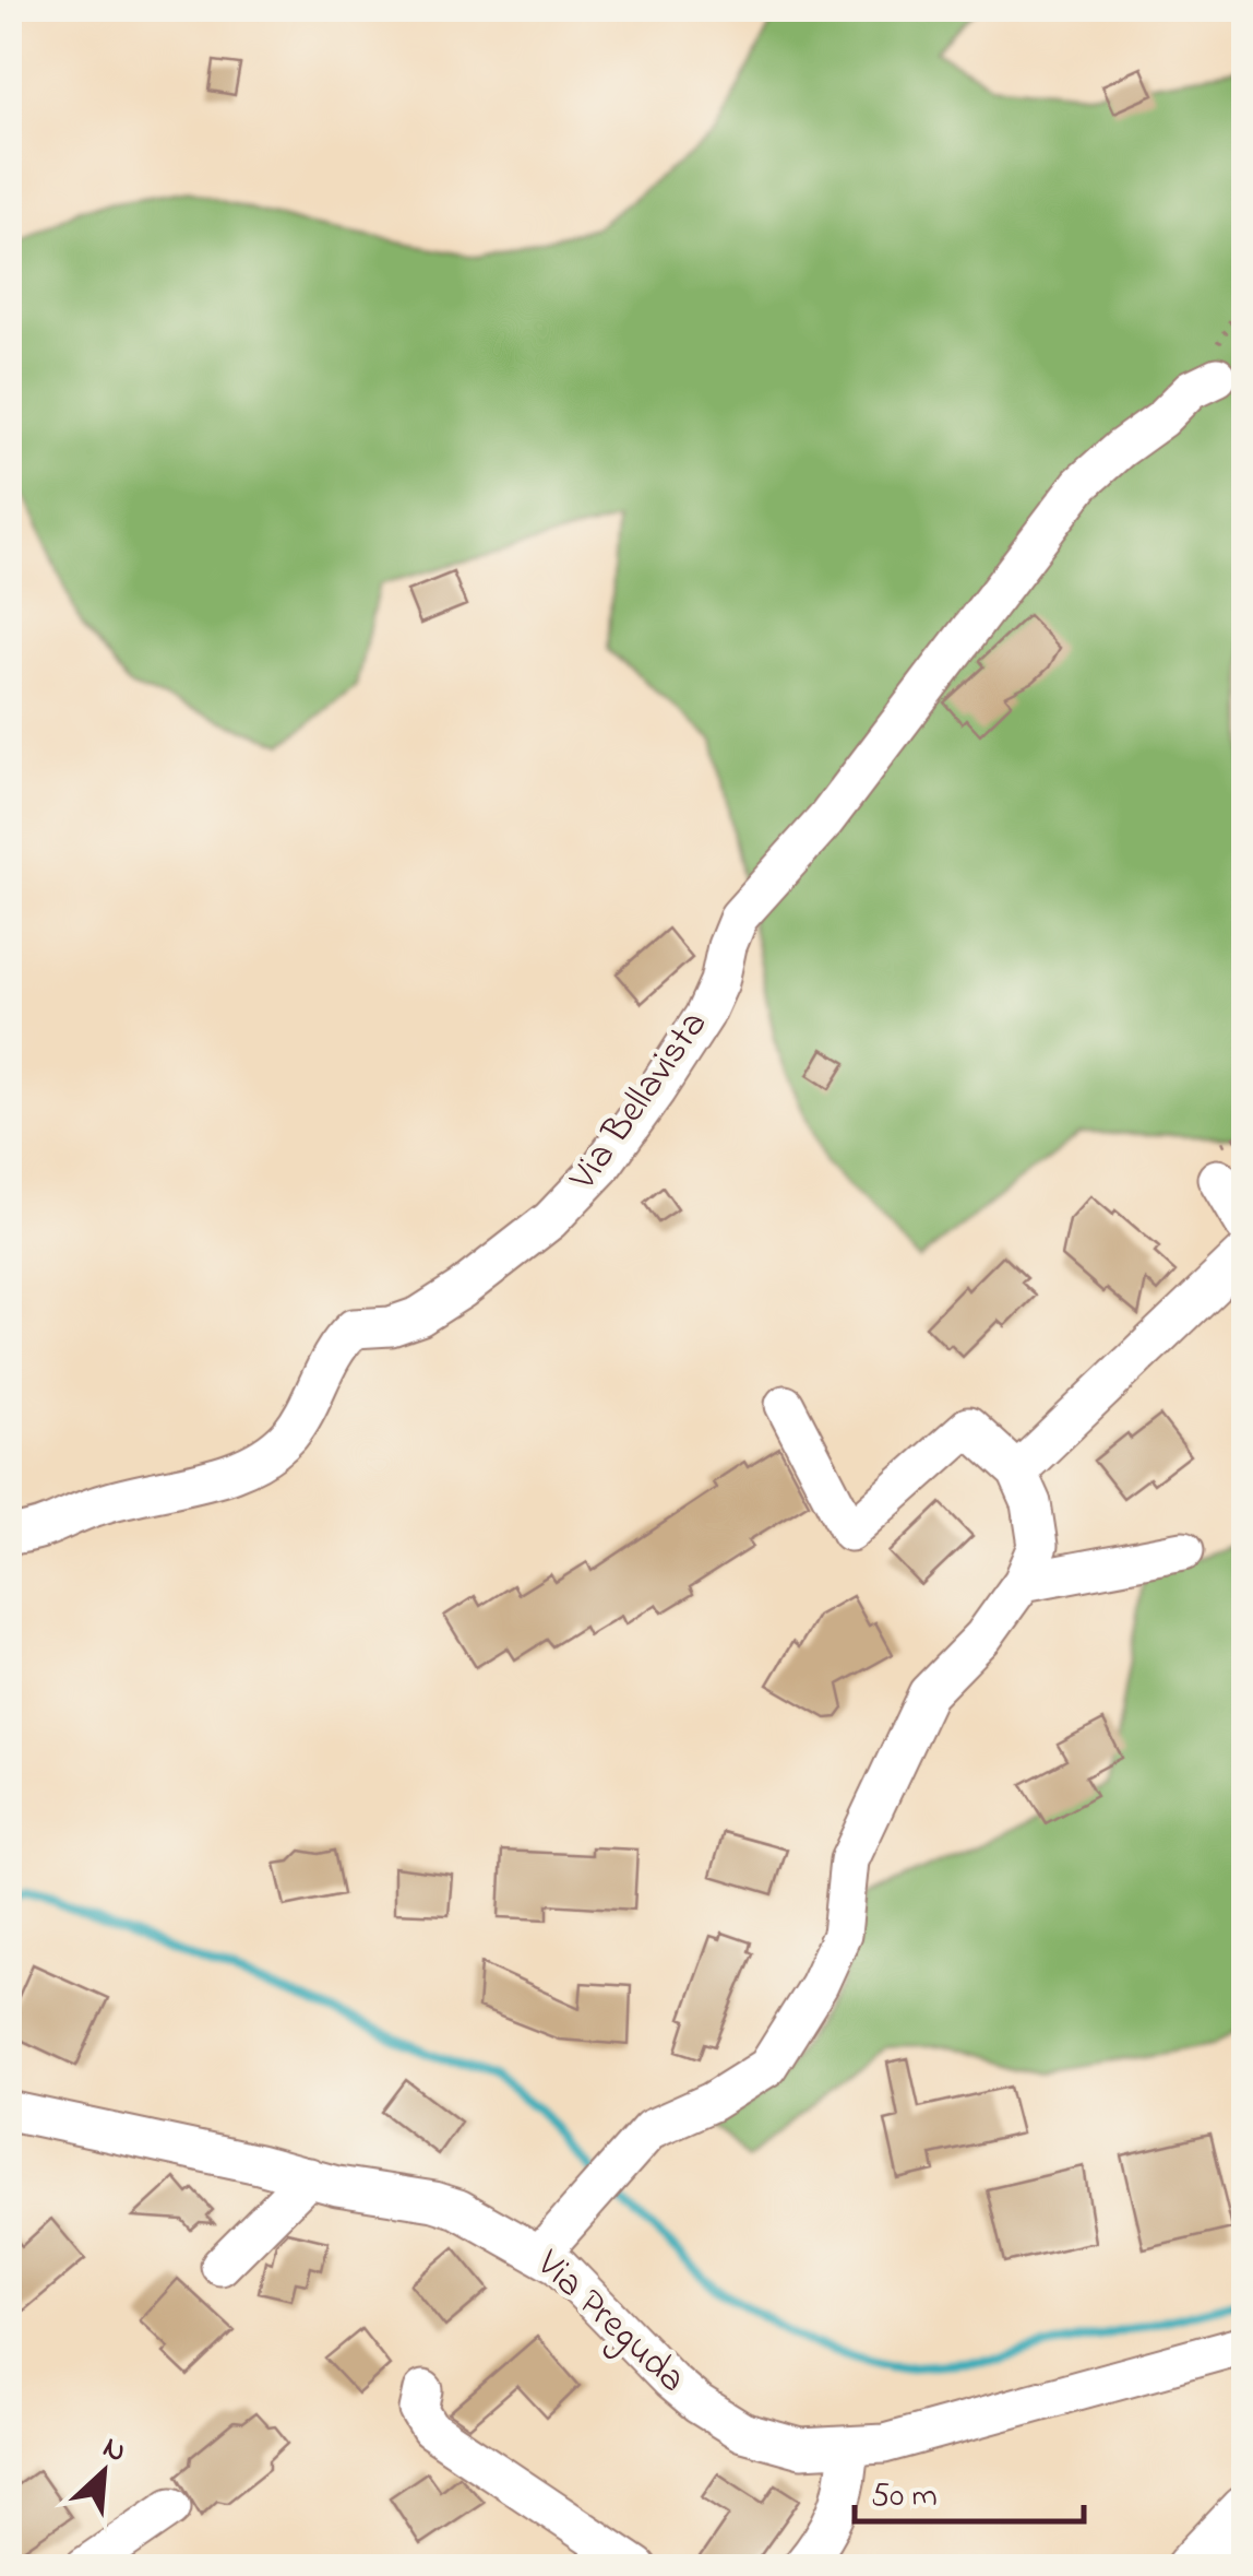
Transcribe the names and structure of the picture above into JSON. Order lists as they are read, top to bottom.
{
  "streets": {
    "street": ["Via Bellavista", "Via Preguda"]
  },
  "scale_bar": "50 m",
  "north": "top right"
}
